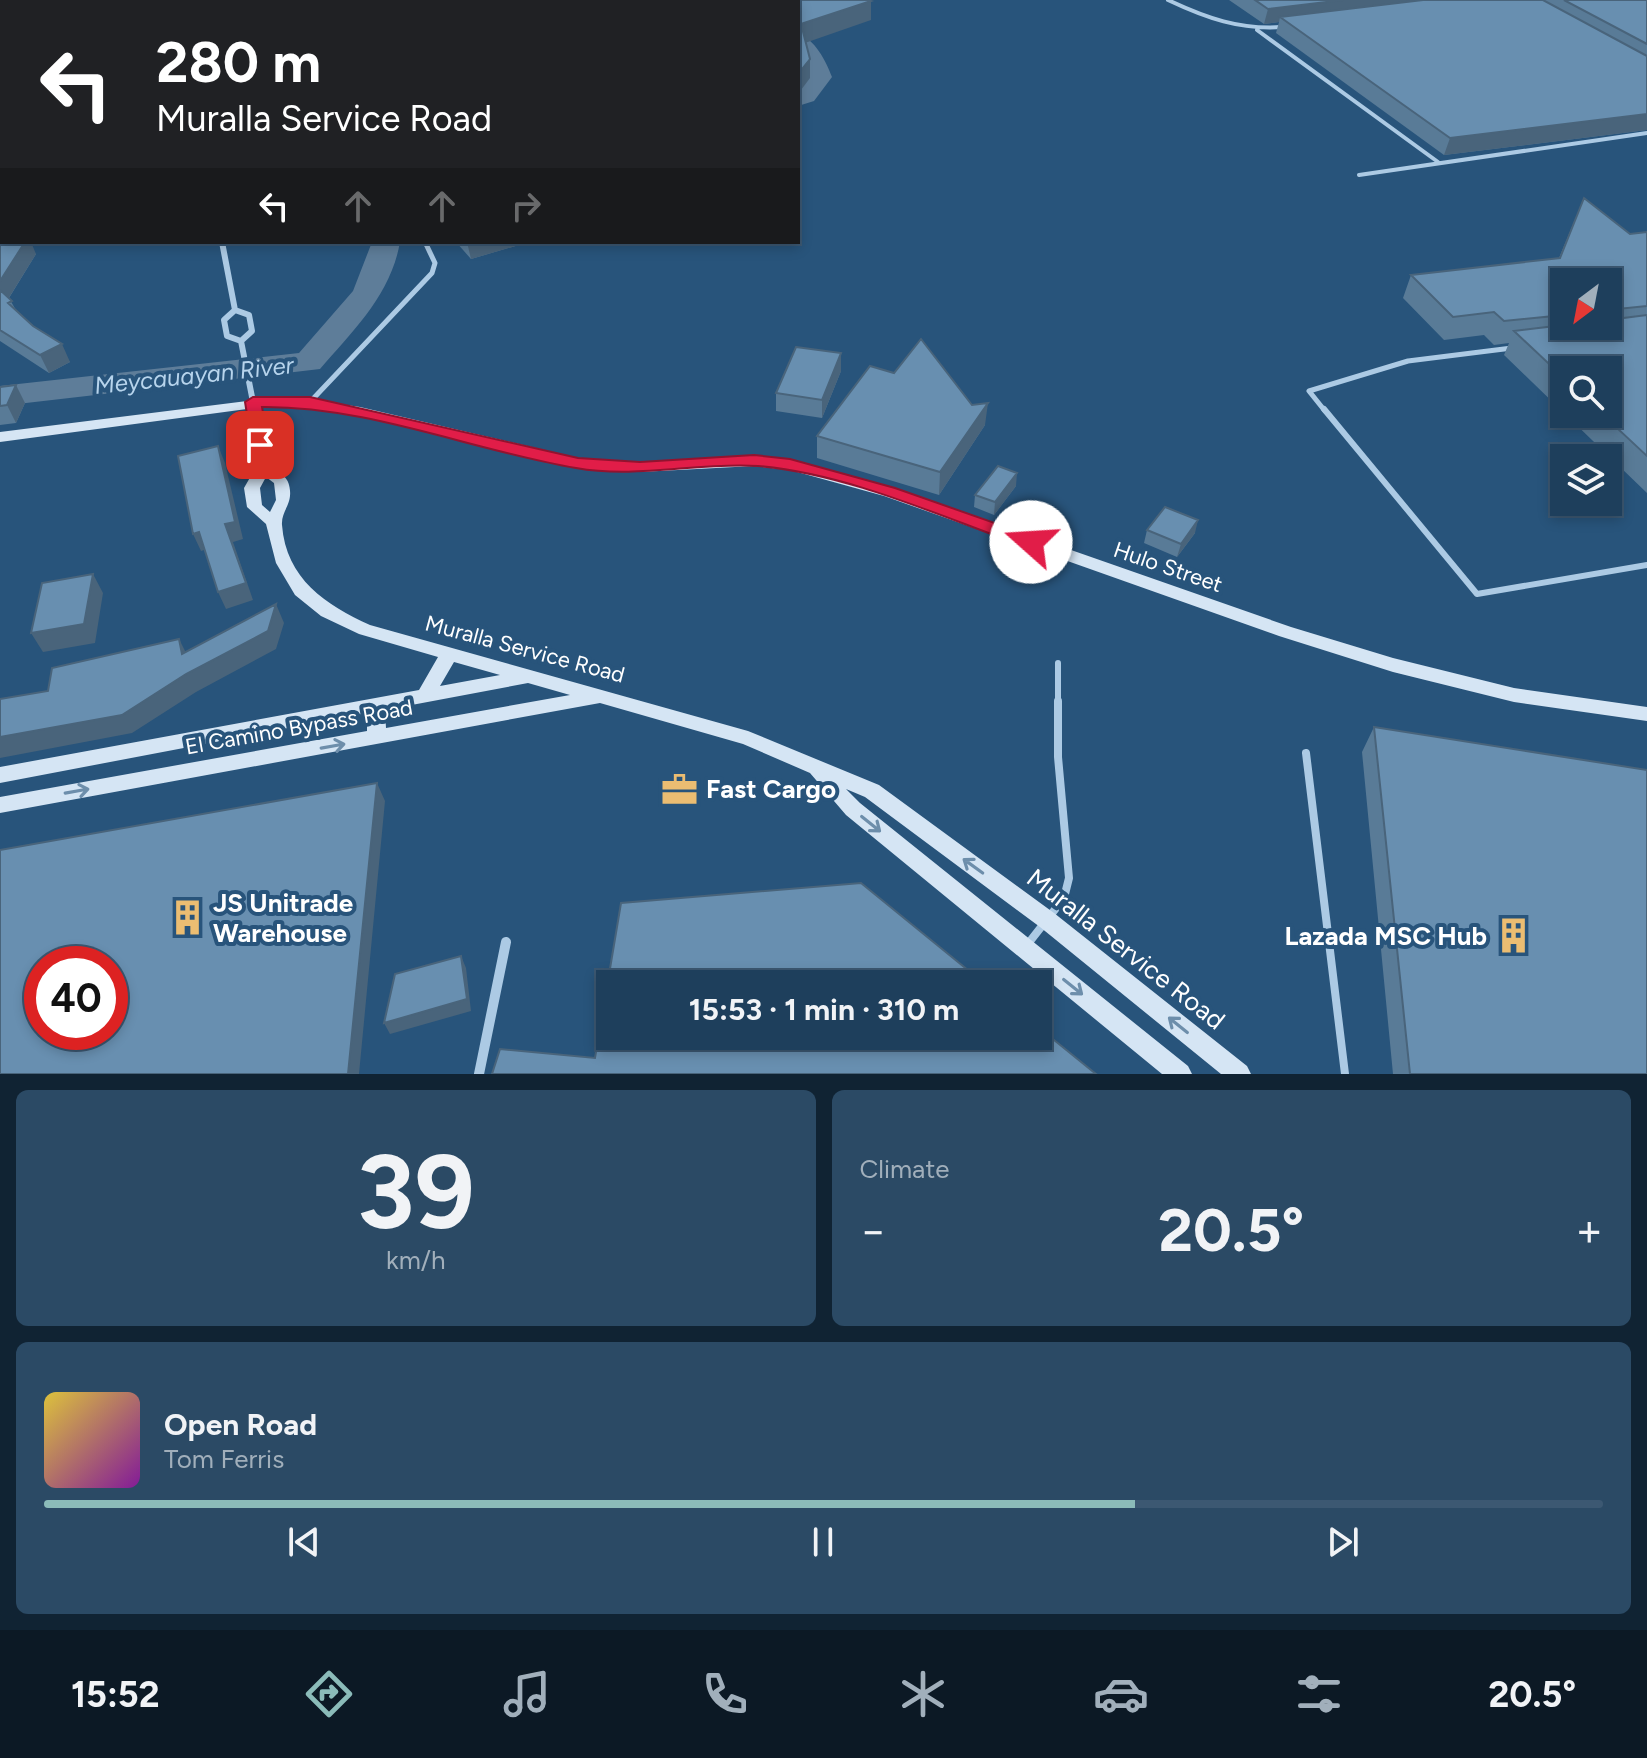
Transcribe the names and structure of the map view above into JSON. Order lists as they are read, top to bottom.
{
  "streets": {
    "street": ["Hulo Street", "Muralla Service Road", "El Camino Bypass Road"]
  },
  "crossings": [
    ["Hulo Street", "Muralla Service Road"],
    ["Muralla Service Road", "El Camino Bypass Road"]
  ],
  "water": ["Meycauayan River"],
  "places": {
    "office": ["Fast Cargo"],
    "building": ["JS Unitrade Warehouse", "Lazada MSC Hub"]
  },
  "north": "bottom left",
  "page": {
    "turn": ["280 m", "Muralla Service Road"],
    "limit": "40",
    "trip": "15:53 · 1 min · 310 m",
    "tile": [
      ["39", "km/h"],
      "Climate"
    ],
    "heat": ["−", "20.5°", "+"],
    "song": ["Open Road", "Tom Ferris"],
    "tabs": ["15:52", "20.5°"]
  }
}
